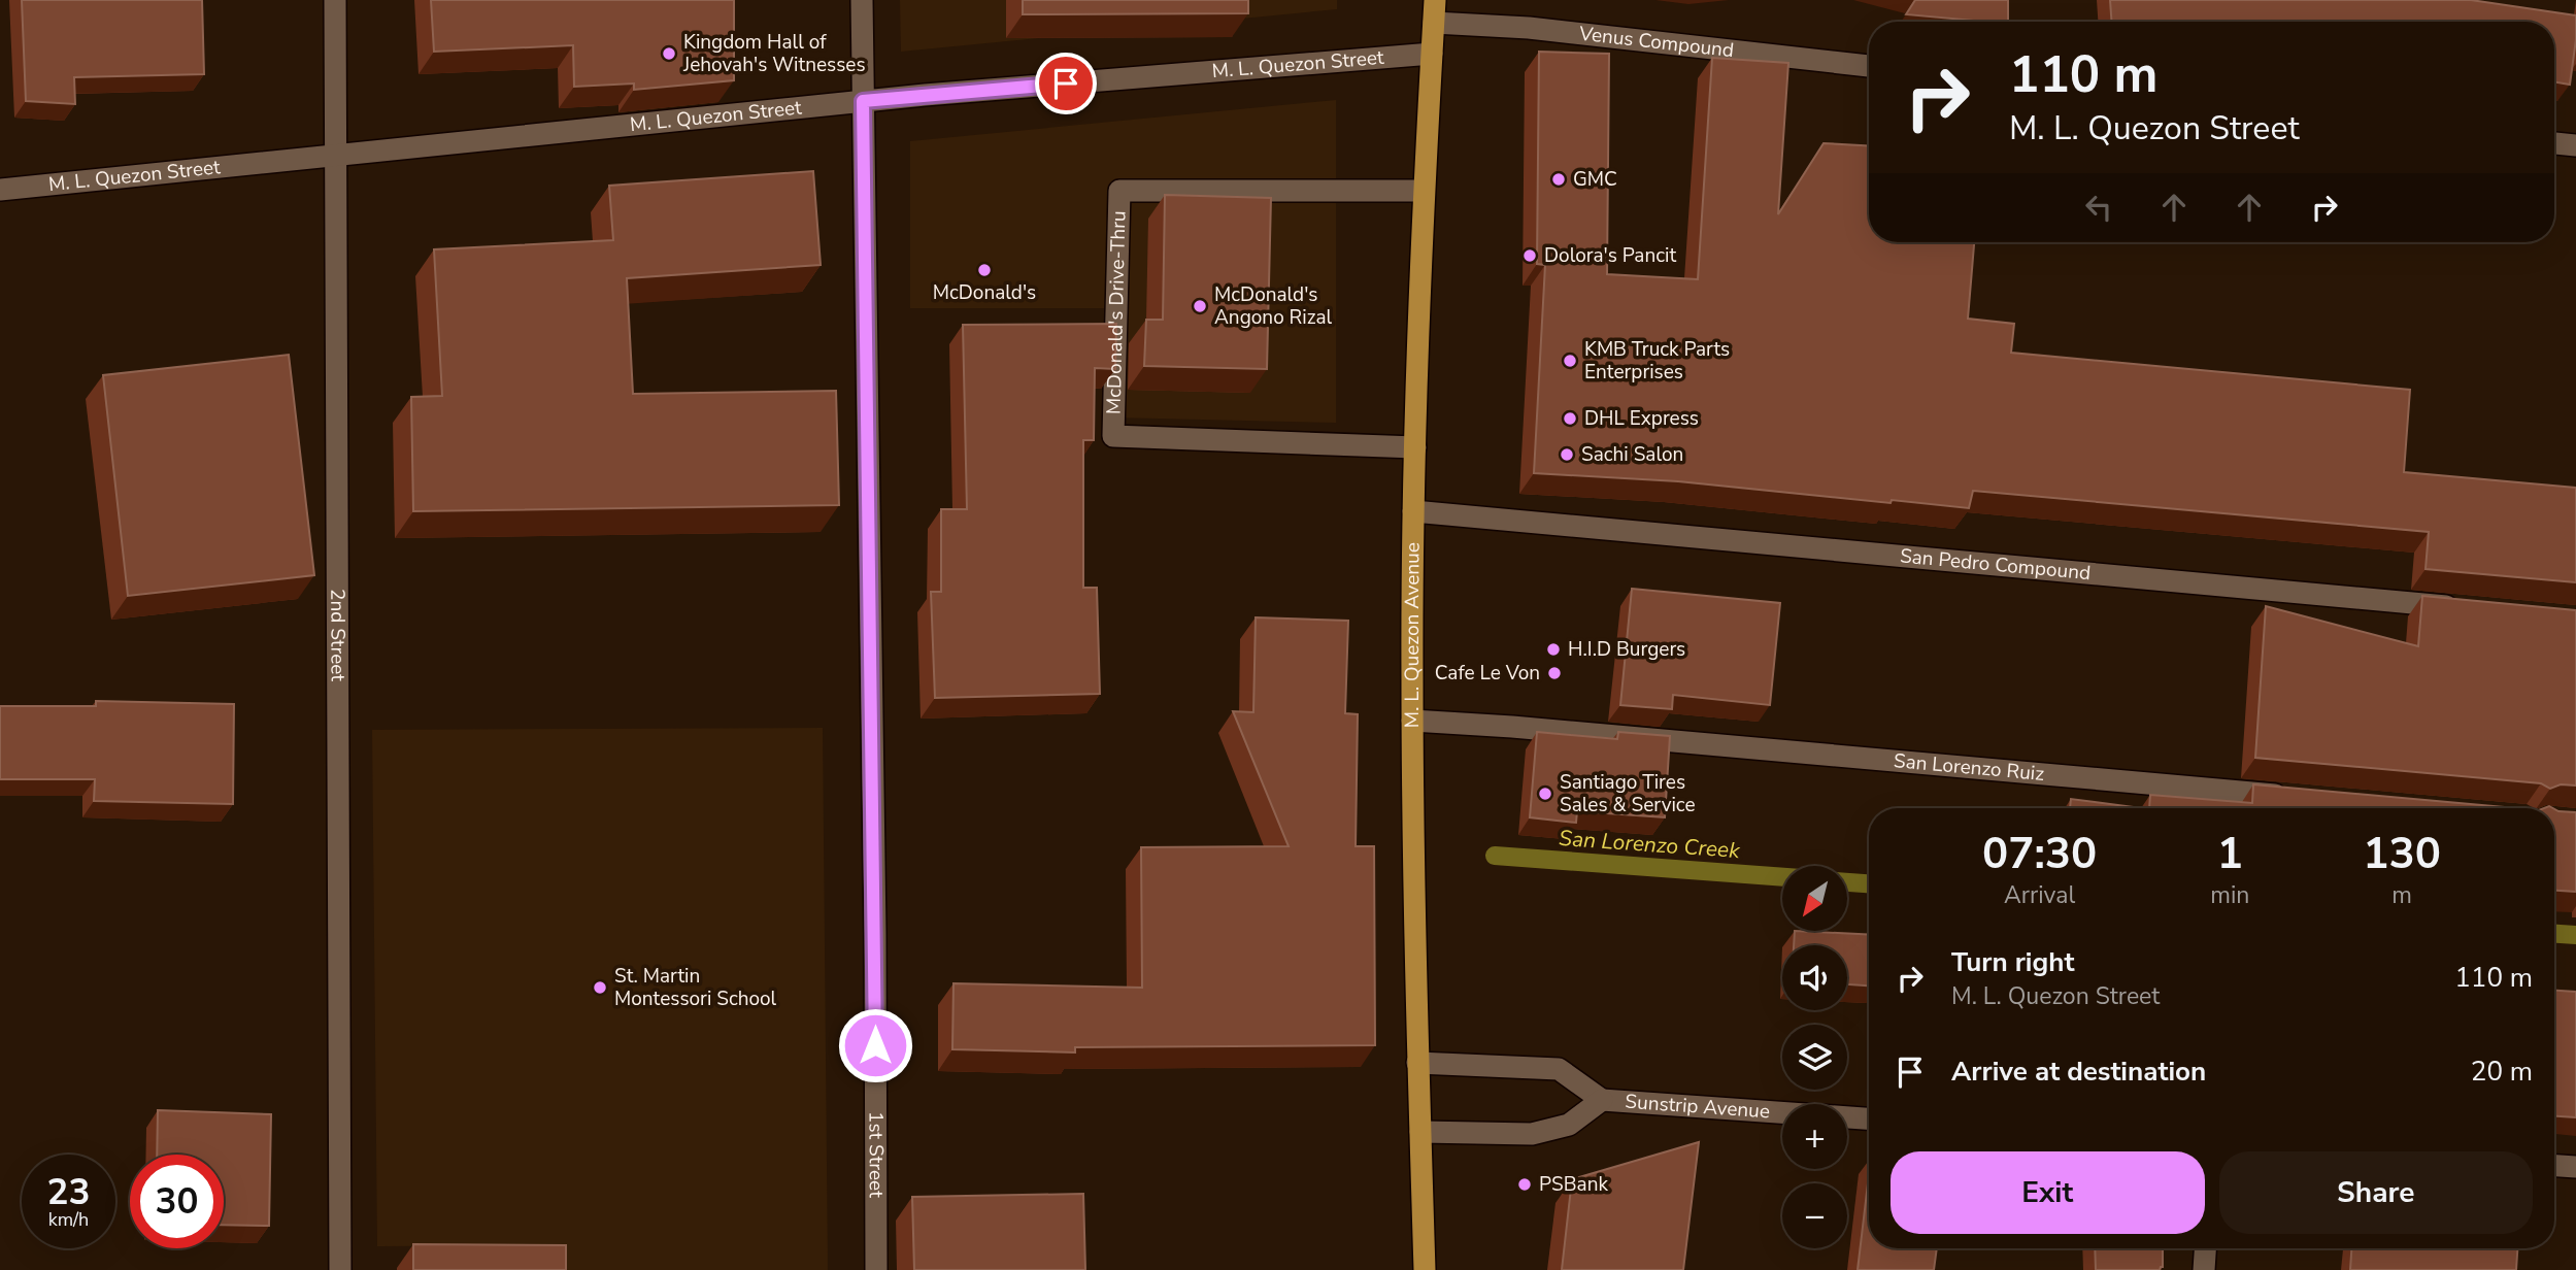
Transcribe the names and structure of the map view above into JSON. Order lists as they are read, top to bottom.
{
  "streets": {
    "main road": ["M. L. Quezon Avenue"],
    "street": [
      "Venus Compound",
      "M. L. Quezon Street",
      "McDonald's Drive-Thru",
      "San Pedro Compound",
      "2nd Street",
      "San Lorenzo Ruiz",
      "Sunstrip Avenue",
      "1st Street"
    ]
  },
  "crossings": [
    ["Venus Compound", "M. L. Quezon Avenue"],
    ["M. L. Quezon Street", "2nd Street"],
    ["M. L. Quezon Street", "M. L. Quezon Avenue"],
    ["M. L. Quezon Street", "1st Street"],
    ["McDonald's Drive-Thru", "M. L. Quezon Avenue"],
    ["San Pedro Compound", "M. L. Quezon Avenue"],
    ["M. L. Quezon Avenue", "San Lorenzo Ruiz"]
  ],
  "water": ["San Lorenzo Creek"],
  "places": [
    "Kingdom Hall of Jehovah's Witnesses",
    "GMC",
    "Dolora's Pancit",
    "McDonald's",
    "McDonald's Angono Rizal",
    "KMB Truck Parts Enterprises",
    "DHL Express",
    "Sachi Salon",
    "H.I.D Burgers",
    "Cafe Le Von",
    "Santiago Tires Sales & Service",
    "St. Martin Montessori School",
    "PSBank"
  ],
  "north": "bottom left",
  "page": {
    "turn": ["110 m", "M. L. Quezon Street"],
    "eta": [
      "07:30",
      "Arrival",
      "1",
      "min",
      "130",
      "m"
    ],
    "map_buttons": ["+", "−"],
    "list": [
      {
        "name": "Turn right",
        "note": "M. L. Quezon Street",
        "value": "110 m"
      },
      {
        "name": "Arrive at destination",
        "value": "20 m"
      }
    ],
    "buttons": ["Exit", "Share"],
    "speed": "23 km/h",
    "limit": "30"
  }
}
